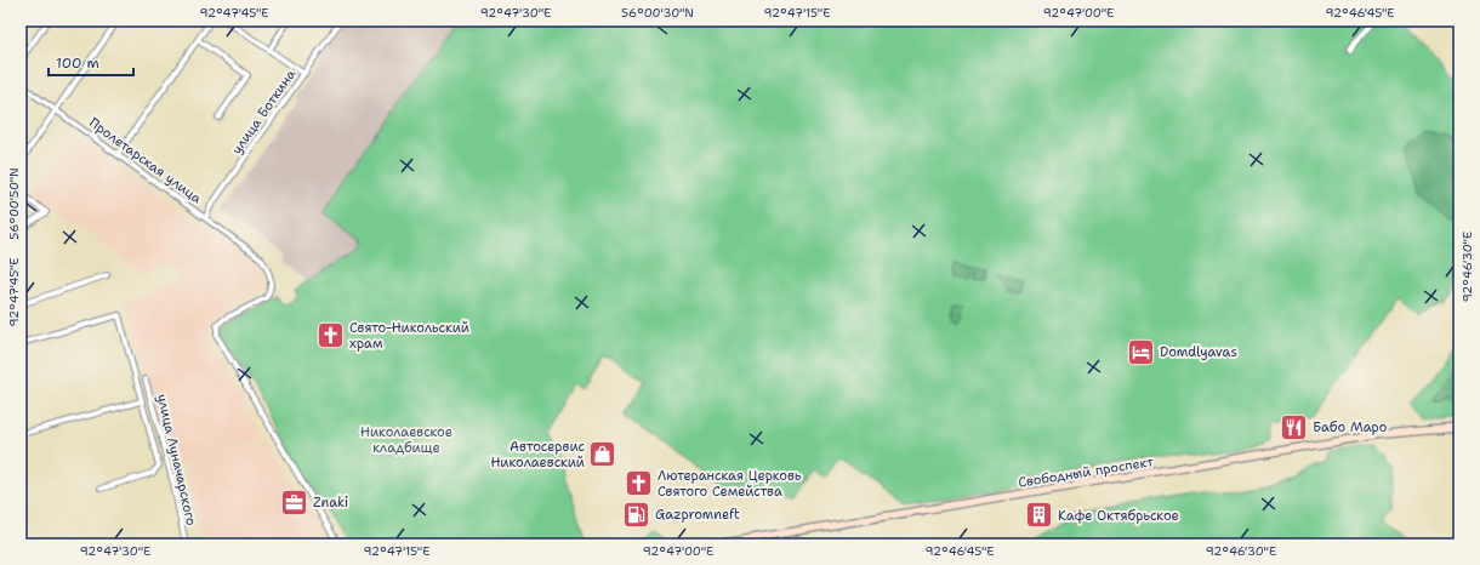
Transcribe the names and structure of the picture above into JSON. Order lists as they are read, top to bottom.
{
  "streets": {
    "main road": ["Свободный проспект"],
    "street": ["улица Боткина", "Пролетарская улица", "улица Луначарского"]
  },
  "crossings": [
    ["улица Боткина", "Пролетарская улица"]
  ],
  "parks": ["Николаевское кладбище"],
  "places": {
    "church": ["Свято-Никольский храм", "Лютеранская Церковь Святого Семейства"],
    "hotel": ["Domdlyavas"],
    "restaurant": ["Бабо Маро"],
    "shop": ["Автосервис Николаевский"],
    "office": ["Znaki"],
    "fuel station": ["Gazpromneft"],
    "building": ["Кафе Октябрьское"]
  },
  "scale_bar": "100 m",
  "coordinates": [
    "92°47'45\"E",
    "92°47'30\"E",
    "56°00'30\"N",
    "92°47'15\"E",
    "92°47'00\"E",
    "92°46'45\"E",
    "56°00'50\"N",
    "92°46'30\"E"
  ]
}
